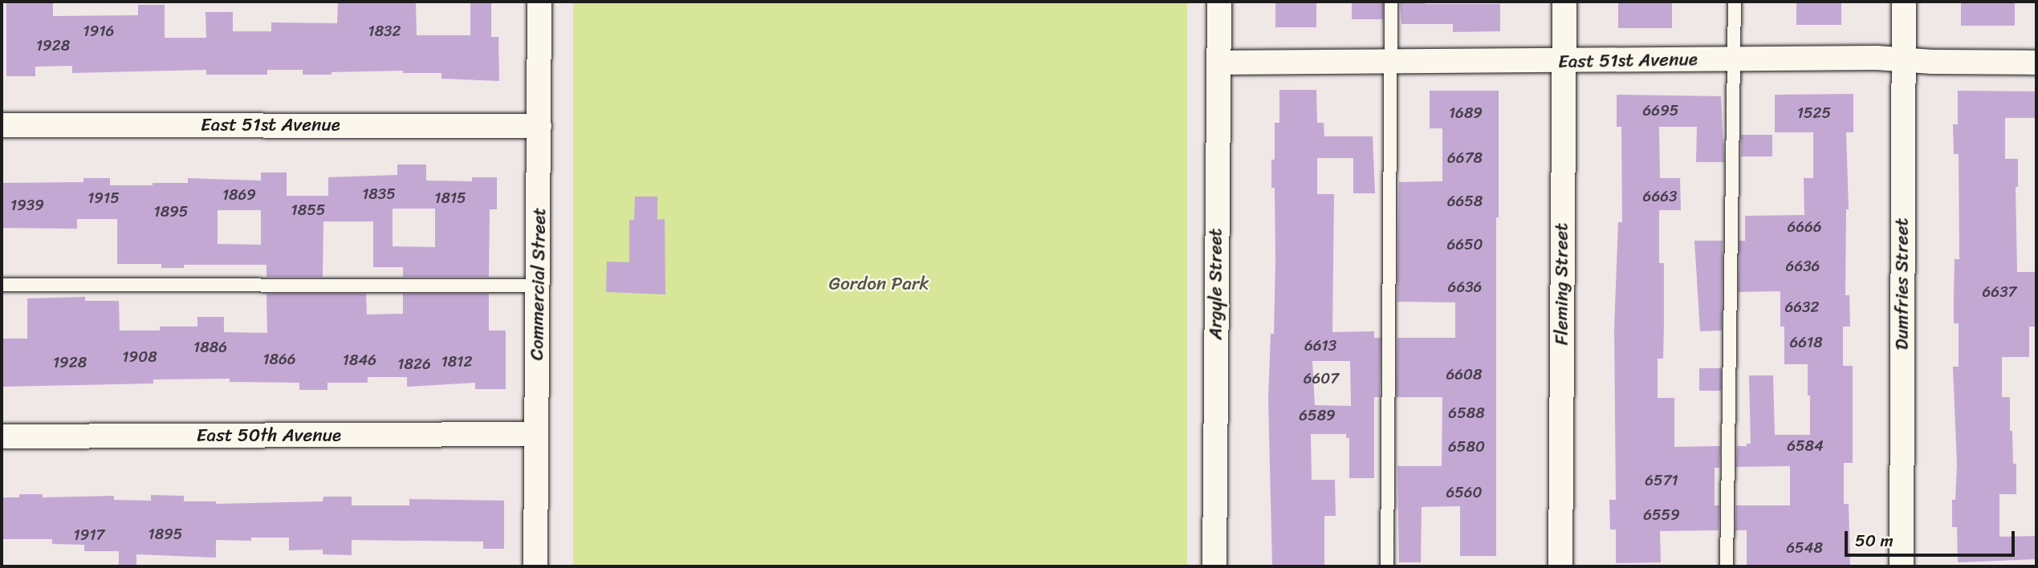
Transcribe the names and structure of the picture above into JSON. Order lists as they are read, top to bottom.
{
  "streets": {
    "street": [
      "East 51st Avenue",
      "Commercial Street",
      "Argyle Street",
      "Fleming Street",
      "Dumfries Street",
      "East 50th Avenue"
    ]
  },
  "crossings": [
    ["East 51st Avenue", "Commercial Street"],
    ["East 51st Avenue", "Argyle Street"],
    ["East 51st Avenue", "Fleming Street"],
    ["East 51st Avenue", "Dumfries Street"],
    ["Commercial Street", "East 50th Avenue"]
  ],
  "parks": ["Gordon Park"],
  "house_numbers": [
    "1916",
    "1832",
    "1928",
    "6695",
    "1689",
    "1525",
    "6678",
    "1835",
    "1869",
    "6663",
    "1915",
    "1815",
    "6658",
    "1939",
    "1855",
    "1895",
    "6666",
    "6650",
    "6636",
    "6636",
    "6637",
    "6632",
    "6618",
    "6613",
    "1886",
    "1908",
    "1866",
    "1846",
    "1812",
    "1928",
    "1826",
    "6608",
    "6607",
    "6588",
    "6589",
    "6584",
    "6580",
    "6571",
    "6560",
    "6559",
    "1895",
    "1917",
    "6548"
  ],
  "scale_bar": "50 m"
}
